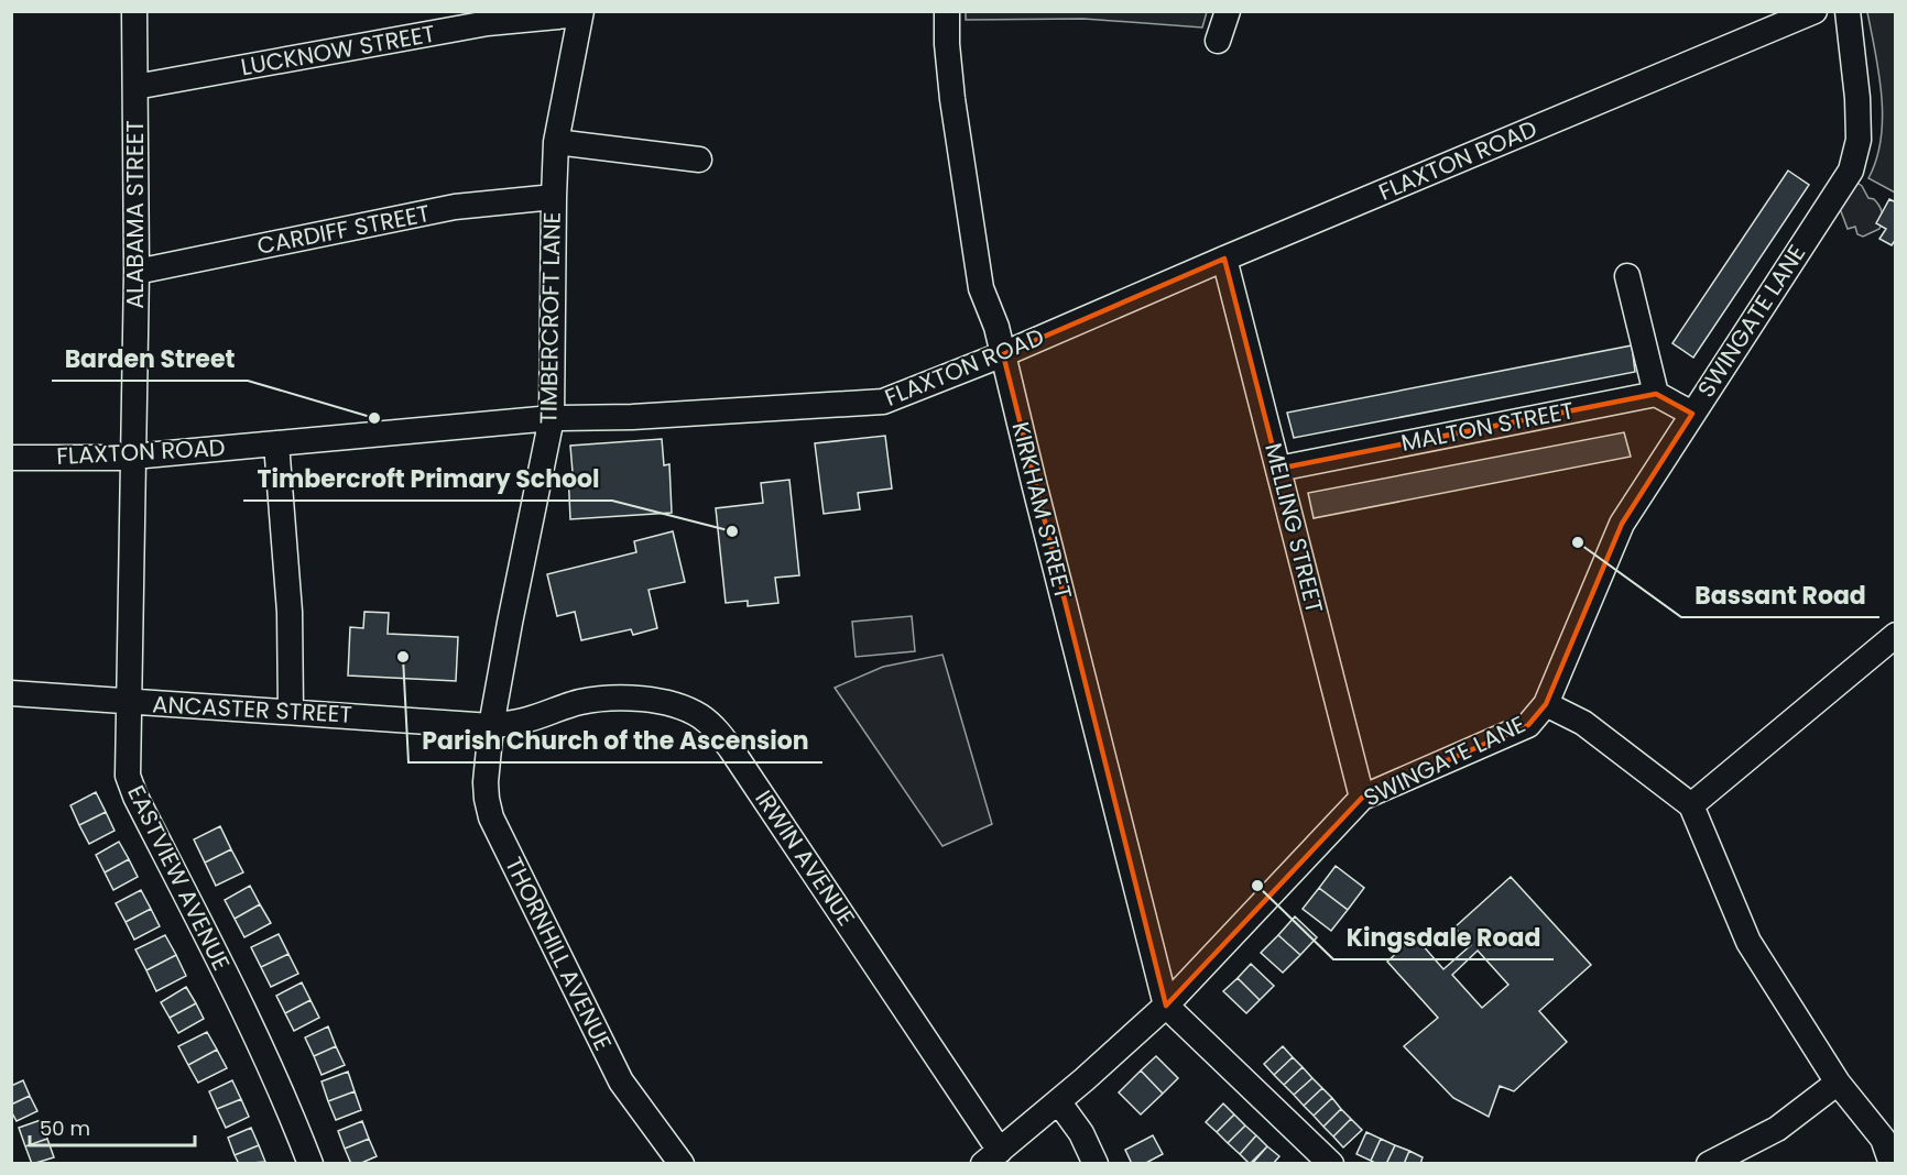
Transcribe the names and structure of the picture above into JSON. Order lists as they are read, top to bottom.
{
  "streets": {
    "street": [
      "LUCKNOW STREET",
      "FLAXTON ROAD",
      "ALABAMA STREET",
      "CARDIFF STREET",
      "TIMBERCROFT LANE",
      "SWINGATE LANE",
      "MALTON STREET",
      "KIRKHAM STREET",
      "MELLING STREET",
      "ANCASTER STREET",
      "IRWIN AVENUE",
      "EASTVIEW AVENUE",
      "THORNHILL AVENUE"
    ]
  },
  "crossings": [
    ["LUCKNOW STREET", "ALABAMA STREET"],
    ["LUCKNOW STREET", "TIMBERCROFT LANE"],
    ["FLAXTON ROAD", "ALABAMA STREET"],
    ["FLAXTON ROAD", "TIMBERCROFT LANE"],
    ["FLAXTON ROAD", "KIRKHAM STREET"],
    ["FLAXTON ROAD", "MELLING STREET"],
    ["FLAXTON ROAD", "EASTVIEW AVENUE"],
    ["ALABAMA STREET", "CARDIFF STREET"],
    ["ALABAMA STREET", "EASTVIEW AVENUE"],
    ["CARDIFF STREET", "TIMBERCROFT LANE"],
    ["TIMBERCROFT LANE", "ANCASTER STREET"],
    ["TIMBERCROFT LANE", "IRWIN AVENUE"],
    ["TIMBERCROFT LANE", "THORNHILL AVENUE"],
    ["SWINGATE LANE", "KIRKHAM STREET"],
    ["SWINGATE LANE", "MELLING STREET"],
    ["SWINGATE LANE", "IRWIN AVENUE"],
    ["MALTON STREET", "MELLING STREET"],
    ["ANCASTER STREET", "IRWIN AVENUE"],
    ["ANCASTER STREET", "EASTVIEW AVENUE"],
    ["ANCASTER STREET", "THORNHILL AVENUE"],
    ["IRWIN AVENUE", "THORNHILL AVENUE"]
  ],
  "places": [
    "Barden Street",
    "Timbercroft Primary School",
    "Bassant Road",
    "Parish Church of the Ascension",
    "Kingsdale Road"
  ],
  "scale_bar": "50 m"
}
